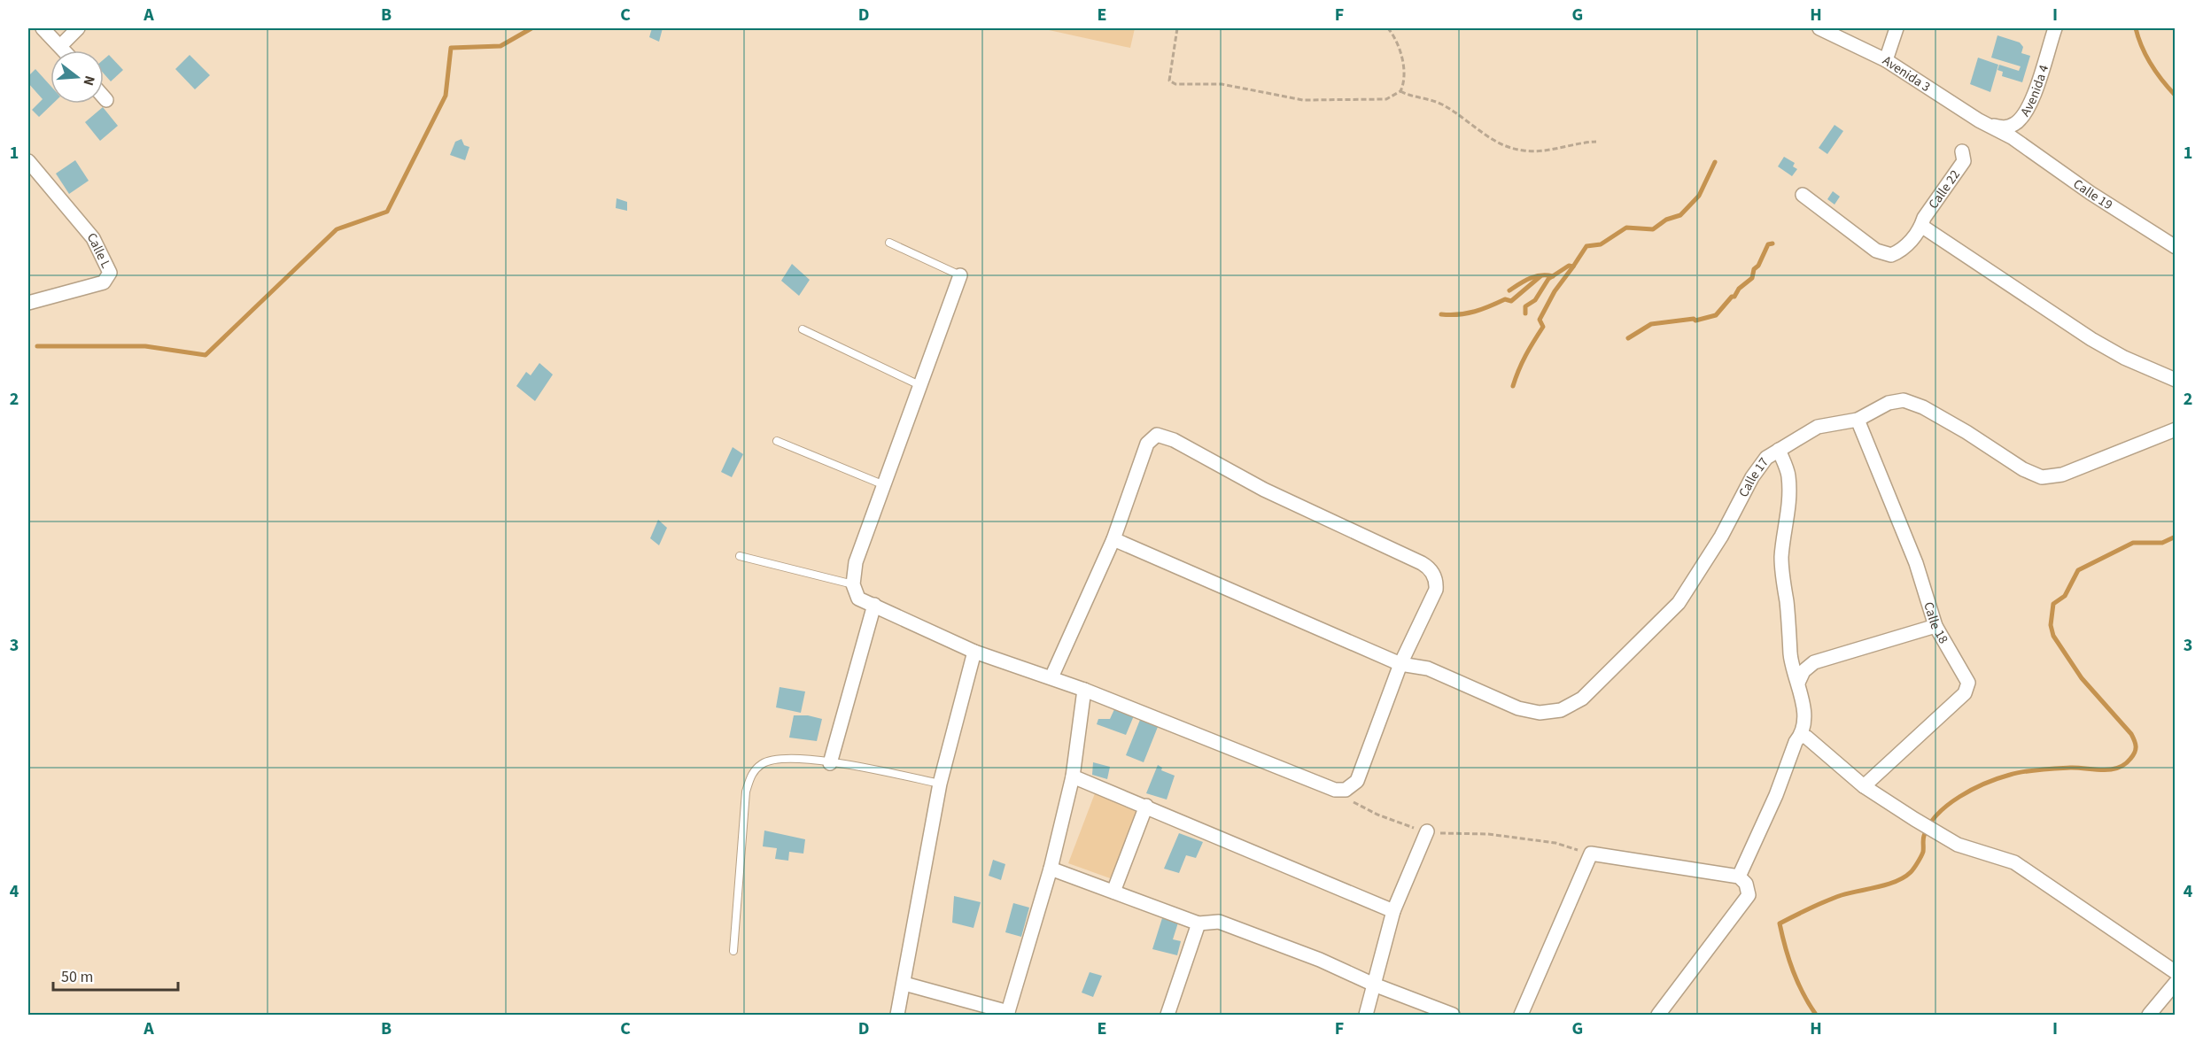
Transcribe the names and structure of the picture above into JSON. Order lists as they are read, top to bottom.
{
  "streets": {
    "street": [
      "Avenida 3",
      "Avenida 4",
      "Calle 22",
      "Calle 19",
      "Calle L",
      "Calle 17",
      "Calle 18"
    ]
  },
  "crossings": [
    ["Avenida 3", "Avenida 4"],
    ["Avenida 3", "Calle 19"],
    ["Calle 17", "Calle 18"]
  ],
  "scale_bar": "50 m",
  "north": "right",
  "grid": {
    "columns": [
      "A",
      "B",
      "C",
      "D",
      "E",
      "F",
      "G",
      "H",
      "I"
    ],
    "rows": [
      "1",
      "2",
      "3",
      "4"
    ]
  }
}
